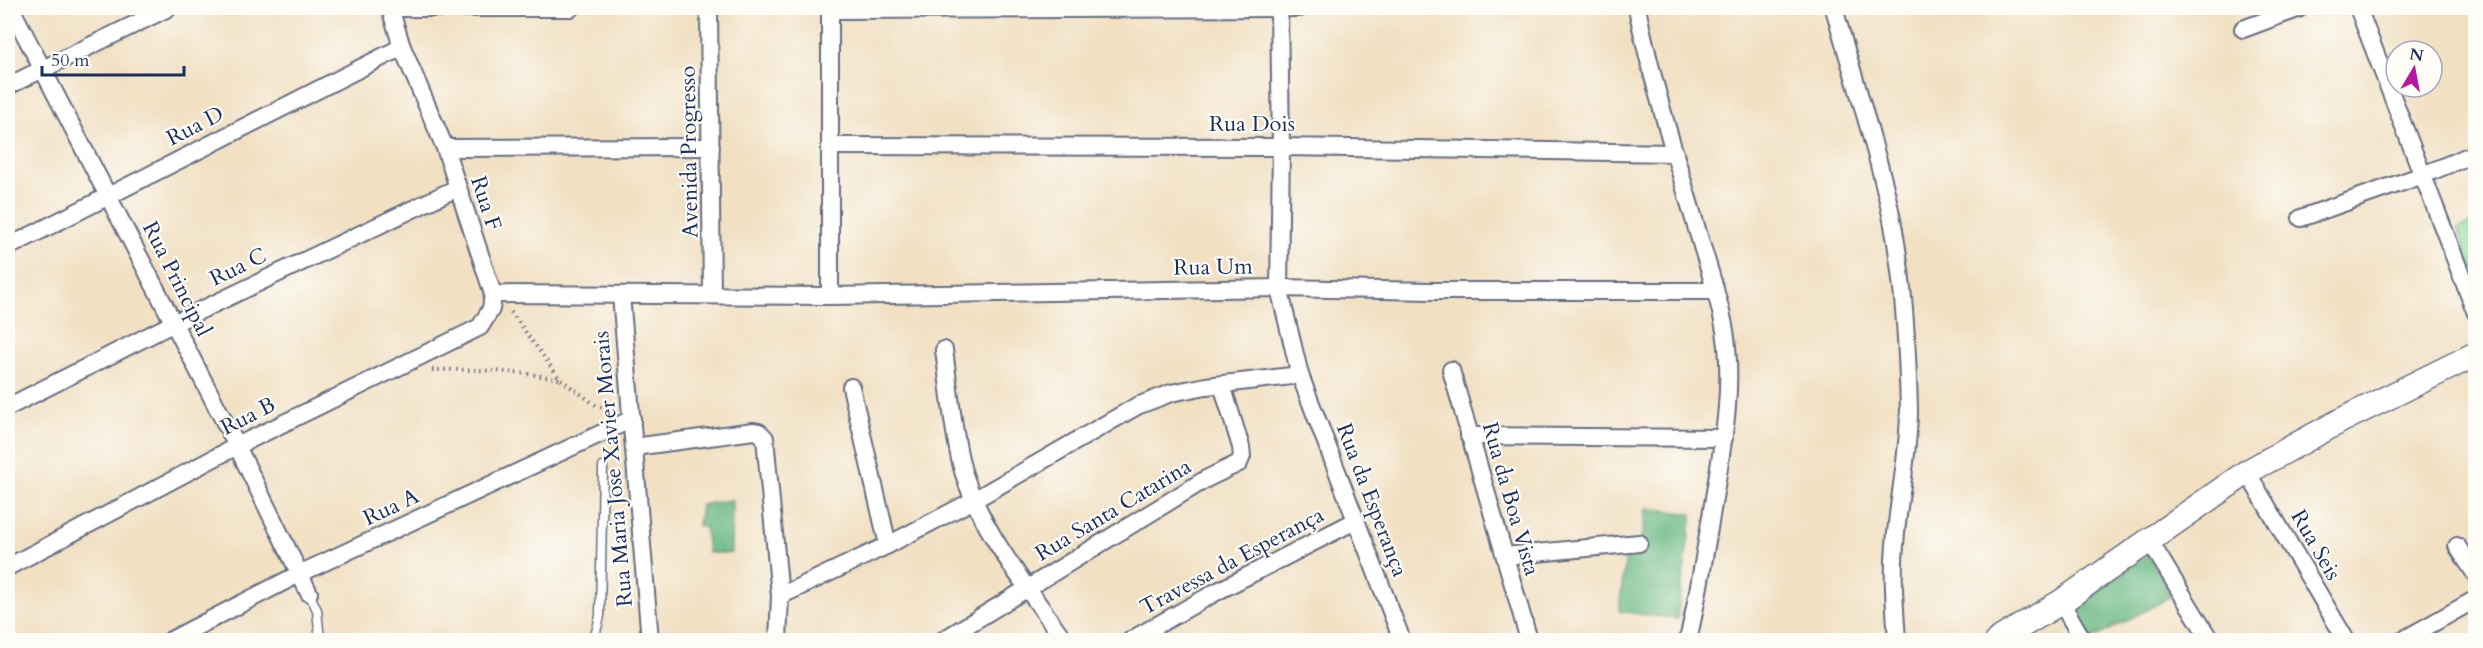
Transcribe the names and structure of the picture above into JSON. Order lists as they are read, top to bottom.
{
  "streets": {
    "street": [
      "Rua Dois",
      "Rua D",
      "Avenida Progresso",
      "Rua F",
      "Rua C",
      "Rua Um",
      "Rua Principal",
      "Rua B",
      "Rua Maria Jose Xavier Morais",
      "Rua da Boa Vista",
      "Rua da Esperança",
      "Rua A",
      "Rua Santa Catarina",
      "Rua Seis",
      "Travessa da Esperança"
    ]
  },
  "crossings": [
    ["Rua Dois", "Rua da Esperança"],
    ["Rua D", "Rua F"],
    ["Rua D", "Rua Principal"],
    ["Avenida Progresso", "Rua Um"],
    ["Rua F", "Rua C"],
    ["Rua F", "Rua B"],
    ["Rua C", "Rua Principal"],
    ["Rua Um", "Rua Maria Jose Xavier Morais"],
    ["Rua Um", "Rua da Esperança"],
    ["Rua Principal", "Rua B"],
    ["Rua Principal", "Rua A"],
    ["Rua Maria Jose Xavier Morais", "Rua A"],
    ["Rua da Esperança", "Travessa da Esperança"]
  ],
  "scale_bar": "50 m",
  "north": "top"
}
